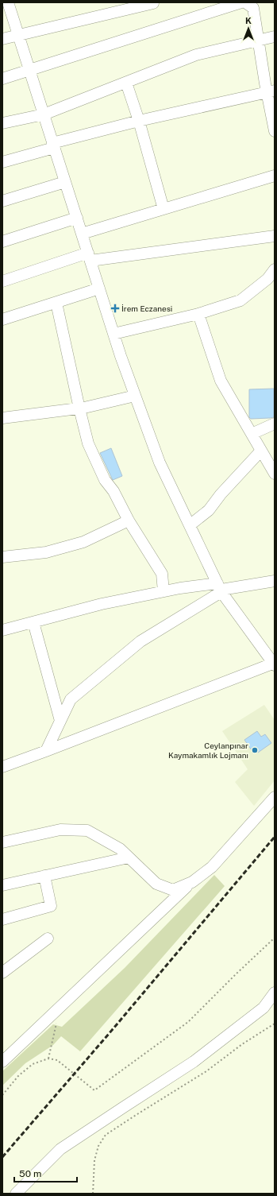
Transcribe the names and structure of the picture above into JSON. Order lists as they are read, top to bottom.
{
  "places": {
    "health": ["İrem Eczanesi"],
    "other": ["Ceylanpınar Kaymakamlık Lojmanı"]
  },
  "scale_bar": "50 m",
  "north": "top"
}
